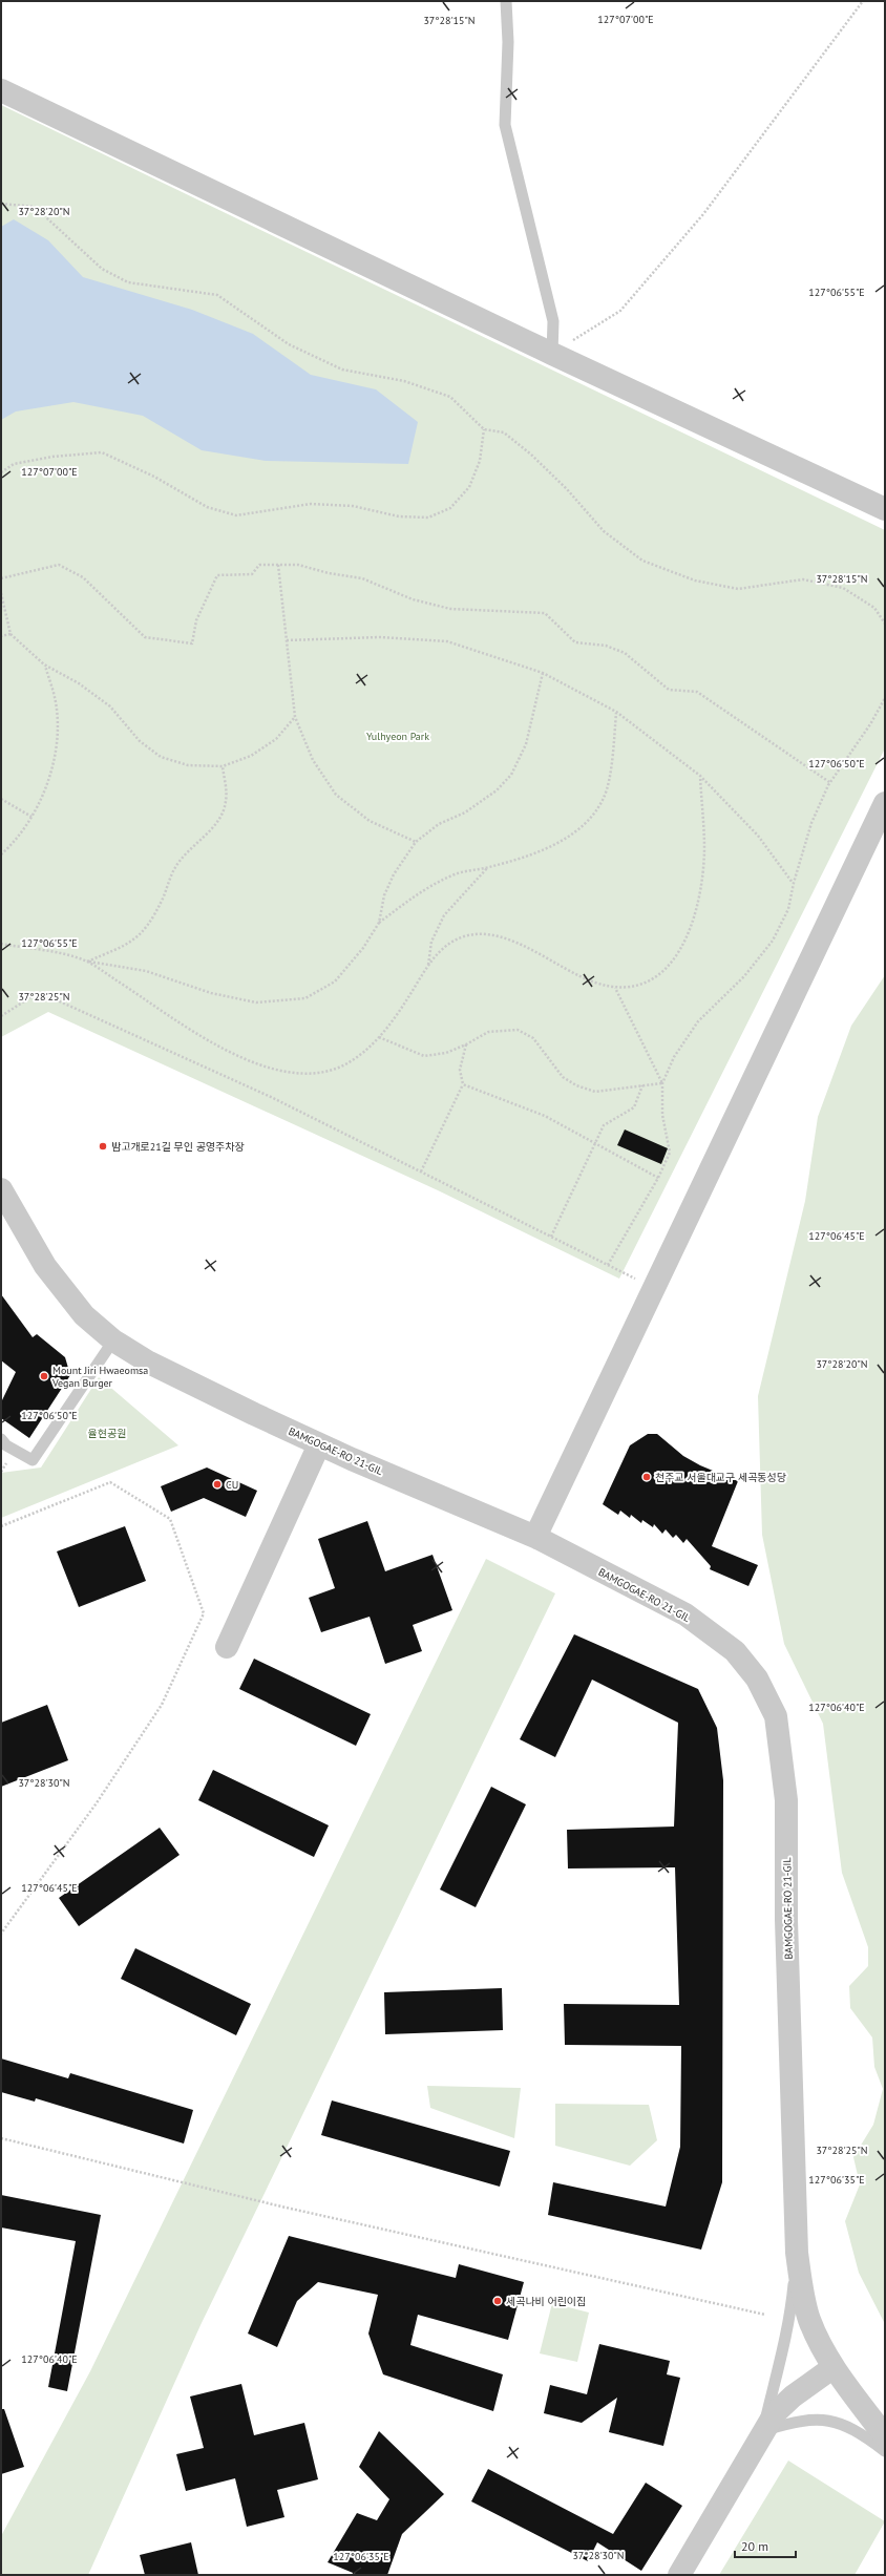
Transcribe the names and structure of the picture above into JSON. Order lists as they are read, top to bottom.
{
  "streets": {
    "street": ["BAMGOGAE-RO 21-GIL"]
  },
  "parks": ["Yulhyeon Park", "율현공원"],
  "places": [
    "밤고개로21길 무인 공영주차장",
    "Mount Jiri Hwaeomsa Vegan Burger",
    "천주교 서울대교구 세곡동성당",
    "CU",
    "세곡나비 어린이집"
  ],
  "scale_bar": "20 m",
  "coordinates": [
    "127°07'00\"E",
    "37°28'15\"N",
    "37°28'20\"N",
    "127°06'55\"E",
    "127°06'50\"E",
    "37°28'25\"N",
    "127°06'45\"E",
    "127°06'40\"E",
    "37°28'30\"N",
    "127°06'35\"E"
  ]
}
